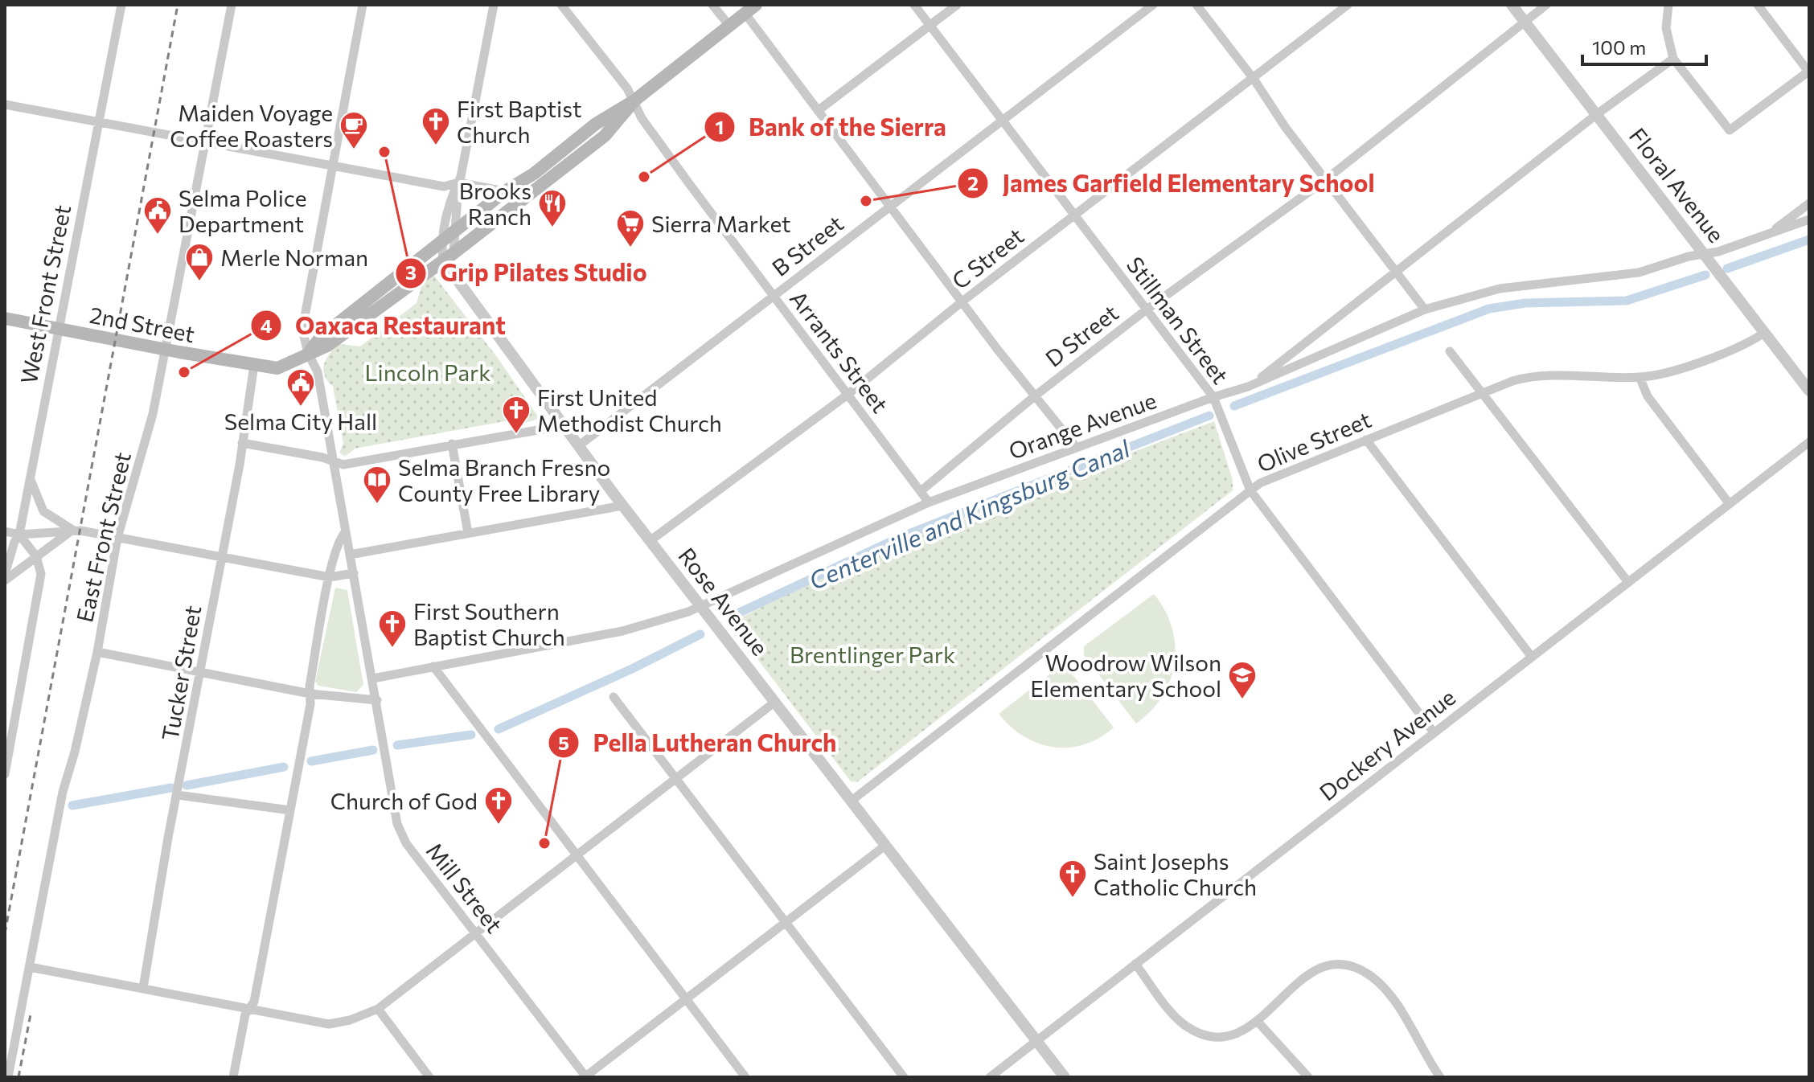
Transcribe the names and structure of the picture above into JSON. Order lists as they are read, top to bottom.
{
  "streets": {
    "main road": ["2nd Street"],
    "street": [
      "Floral Avenue",
      "B Street",
      "C Street",
      "West Front Street",
      "Stillman Street",
      "D Street",
      "Arrants Street",
      "Orange Avenue",
      "Olive Street",
      "East Front Street",
      "Rose Avenue",
      "Tucker Street",
      "Dockery Avenue",
      "Mill Street"
    ]
  },
  "crossings": [
    ["Floral Avenue", "D Street"],
    ["Floral Avenue", "Orange Avenue"],
    ["Floral Avenue", "Olive Street"],
    ["B Street", "Stillman Street"],
    ["B Street", "Arrants Street"],
    ["B Street", "Rose Avenue"],
    ["C Street", "Stillman Street"],
    ["C Street", "Arrants Street"],
    ["C Street", "Rose Avenue"],
    ["West Front Street", "2nd Street"],
    ["Stillman Street", "D Street"],
    ["Stillman Street", "Orange Avenue"],
    ["Stillman Street", "Olive Street"],
    ["Stillman Street", "Dockery Avenue"],
    ["2nd Street", "Arrants Street"],
    ["2nd Street", "East Front Street"],
    ["2nd Street", "Rose Avenue"],
    ["2nd Street", "Tucker Street"],
    ["2nd Street", "Mill Street"],
    ["D Street", "Arrants Street"],
    ["Arrants Street", "Orange Avenue"],
    ["Orange Avenue", "Rose Avenue"],
    ["Orange Avenue", "Mill Street"],
    ["Olive Street", "Rose Avenue"],
    ["Rose Avenue", "Dockery Avenue"]
  ],
  "water": ["Centerville and Kingsburg Canal"],
  "parks": ["Lincoln Park", "Brentlinger Park"],
  "places": {
    "church": [
      "First Baptist Church",
      "First United Methodist Church",
      "First Southern Baptist Church",
      "Church of God",
      "Saint Josephs Catholic Church"
    ],
    "cafe": ["Maiden Voyage Coffee Roasters"],
    "other": [
      "Grip Pilates Studio",
      "Bank of the Sierra",
      "James Garfield Elementary School",
      "Oaxaca Restaurant",
      "Pella Lutheran Church"
    ],
    "restaurant": ["Brooks Ranch"],
    "public building": ["Selma Police Department", "Selma City Hall"],
    "supermarket": ["Sierra Market"],
    "shop": ["Merle Norman"],
    "library": ["Selma Branch Fresno County Free Library"],
    "school or university": ["Woodrow Wilson Elementary School"]
  },
  "scale_bar": "100 m"
}
